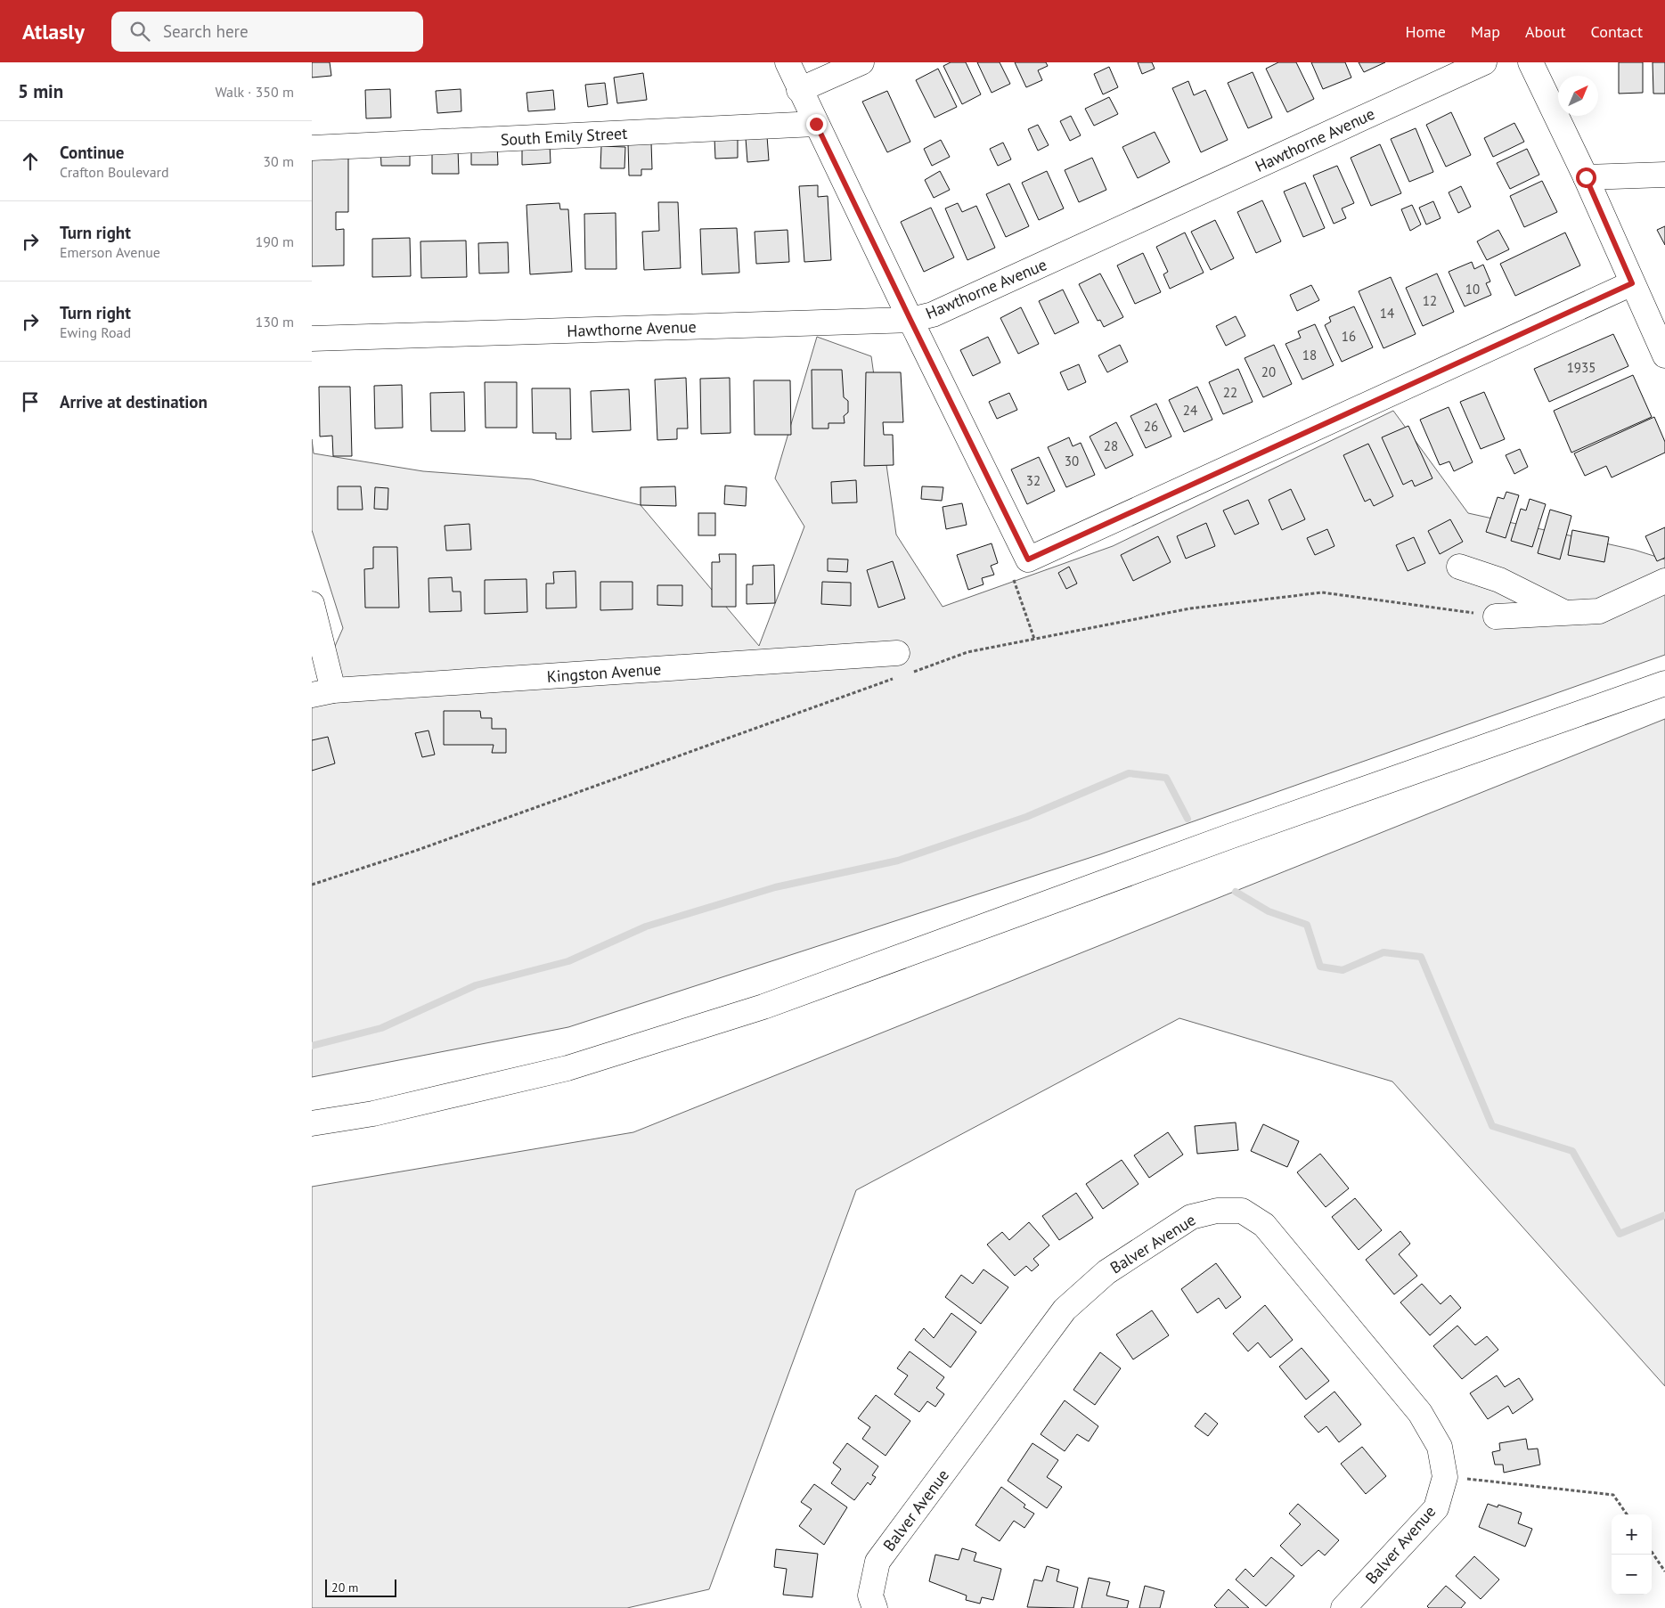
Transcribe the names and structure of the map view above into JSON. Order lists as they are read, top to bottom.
{
  "streets": {
    "street": [
      "South Emily Street",
      "Hawthorne Avenue",
      "Kingston Avenue",
      "Balver Avenue"
    ]
  },
  "house_numbers": [
    "10",
    "12",
    "14",
    "16",
    "18",
    "1935",
    "20",
    "22",
    "24",
    "26",
    "28",
    "30",
    "32"
  ],
  "scale_bar": "20 m",
  "north": "top right",
  "page": {
    "header": "Atlasly",
    "search": "Search here",
    "nav": [
      "Home",
      "Map",
      "About",
      "Contact"
    ],
    "heading": ["5 min", "Walk · 350 m"],
    "list": [
      ["Continue", "Crafton Boulevard", "30 m"],
      ["Turn right", "Emerson Avenue", "190 m"],
      ["Turn right", "Ewing Road", "130 m"],
      "Arrive at destination"
    ],
    "map_buttons": ["+", "−"],
    "scale": "20 m"
  }
}
